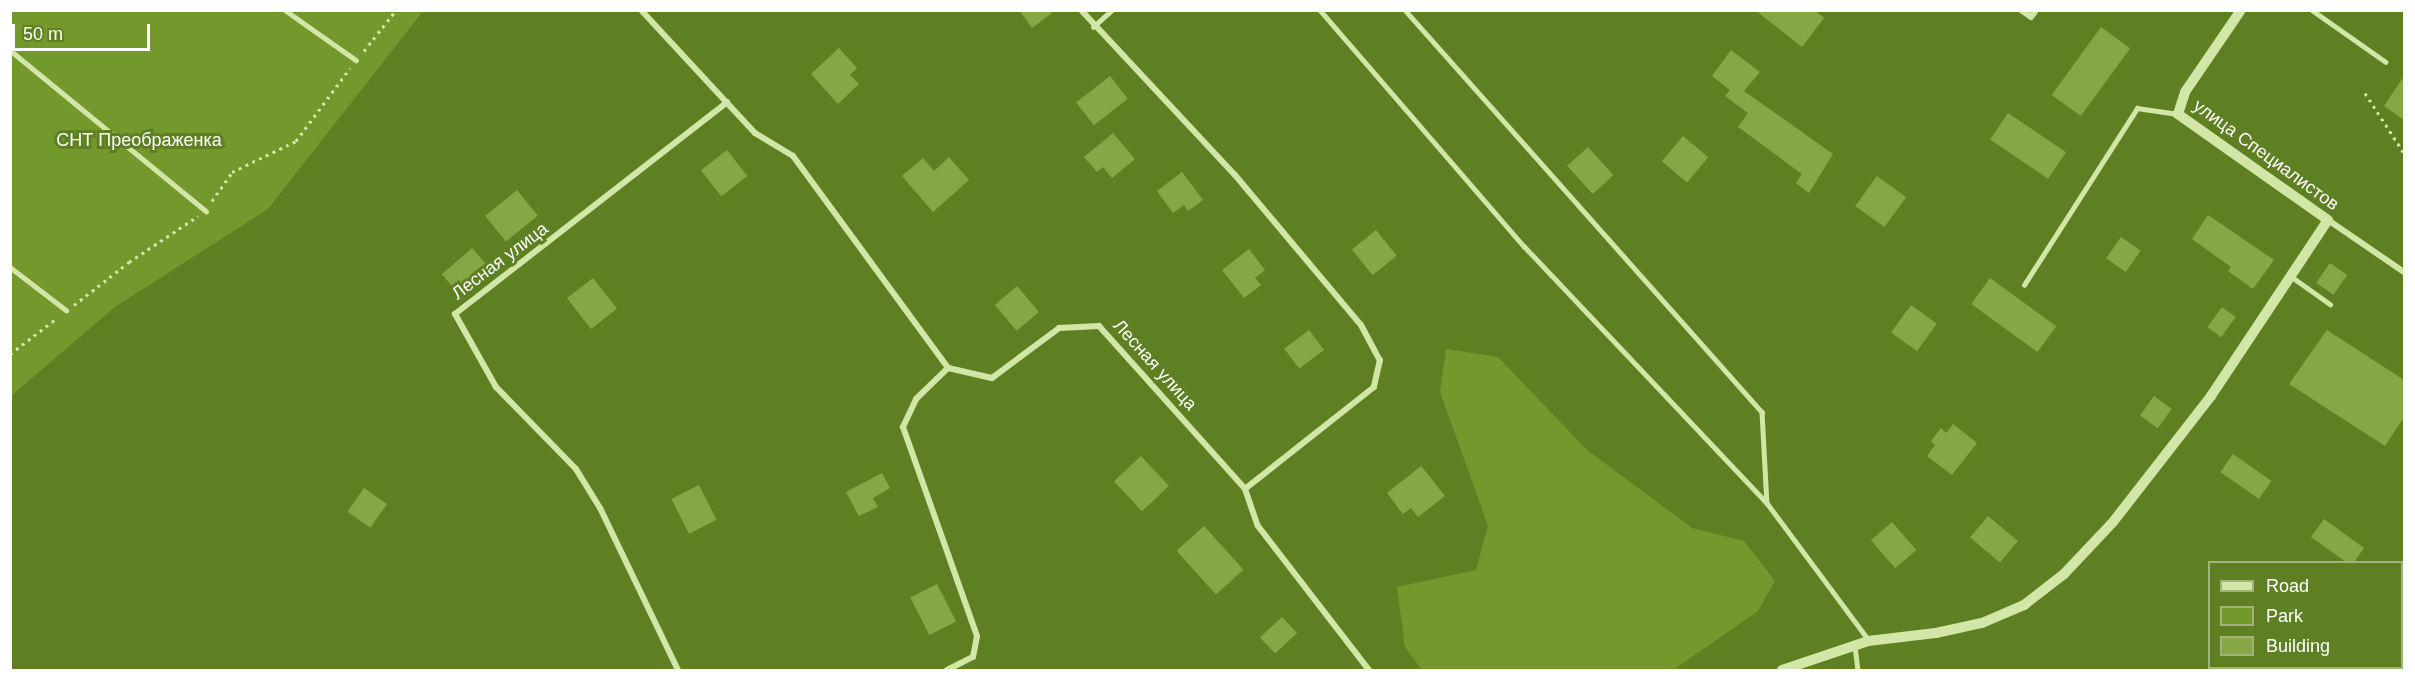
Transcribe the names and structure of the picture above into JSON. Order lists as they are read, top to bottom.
{
  "streets": {
    "street": ["улица Специалистов", "Лесная улица"]
  },
  "parks": ["СНТ Преображенка"],
  "legend": ["Road", "Park", "Building"],
  "scale_bar": "50 m"
}
